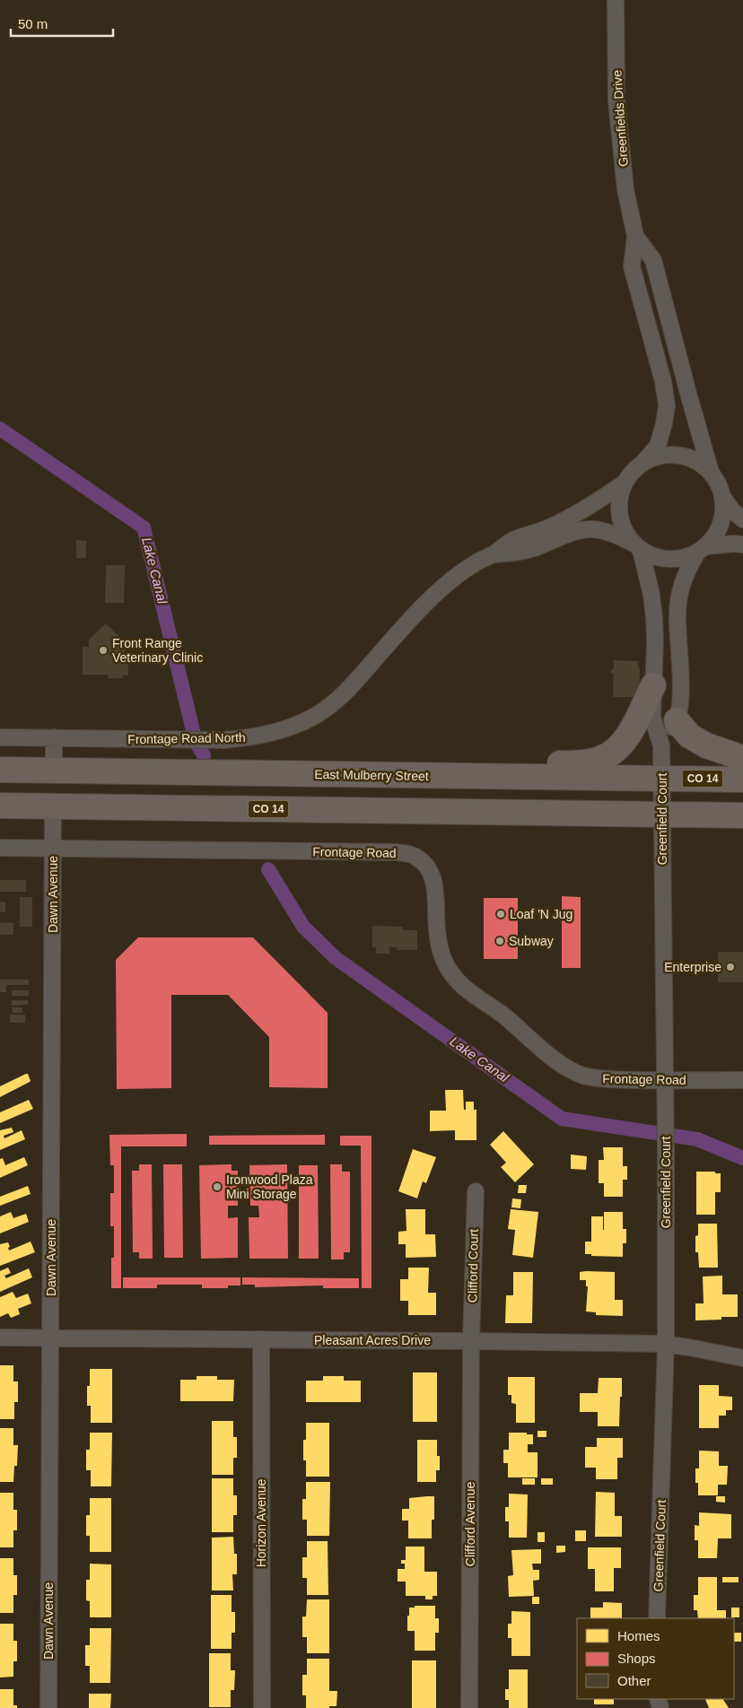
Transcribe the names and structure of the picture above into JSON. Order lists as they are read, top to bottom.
{
  "streets": {
    "highway": ["East Mulberry Street", "CO 14"],
    "street": [
      "Greenfields Drive",
      "Frontage Road North",
      "Greenfield Court",
      "Frontage Road",
      "Dawn Avenue",
      "Clifford Court",
      "Pleasant Acres Drive",
      "Horizon Avenue",
      "Clifford Avenue"
    ]
  },
  "crossings": [
    ["Frontage Road North", "Greenfield Court"],
    ["East Mulberry Street", "Greenfield Court"],
    ["CO 14", "Greenfield Court"],
    ["CO 14", "Dawn Avenue"],
    ["Greenfield Court", "Frontage Road"],
    ["Greenfield Court", "Pleasant Acres Drive"],
    ["Frontage Road", "Dawn Avenue"],
    ["Dawn Avenue", "Pleasant Acres Drive"],
    ["Clifford Court", "Pleasant Acres Drive"],
    ["Clifford Court", "Clifford Avenue"],
    ["Pleasant Acres Drive", "Horizon Avenue"],
    ["Pleasant Acres Drive", "Clifford Avenue"]
  ],
  "water": ["Lake Canal"],
  "places": [
    "Front Range Veterinary Clinic",
    "Loaf 'N Jug",
    "Subway",
    "Enterprise",
    "Ironwood Plaza Mini Storage"
  ],
  "legend": ["Homes", "Shops", "Other"],
  "scale_bar": "50 m"
}
